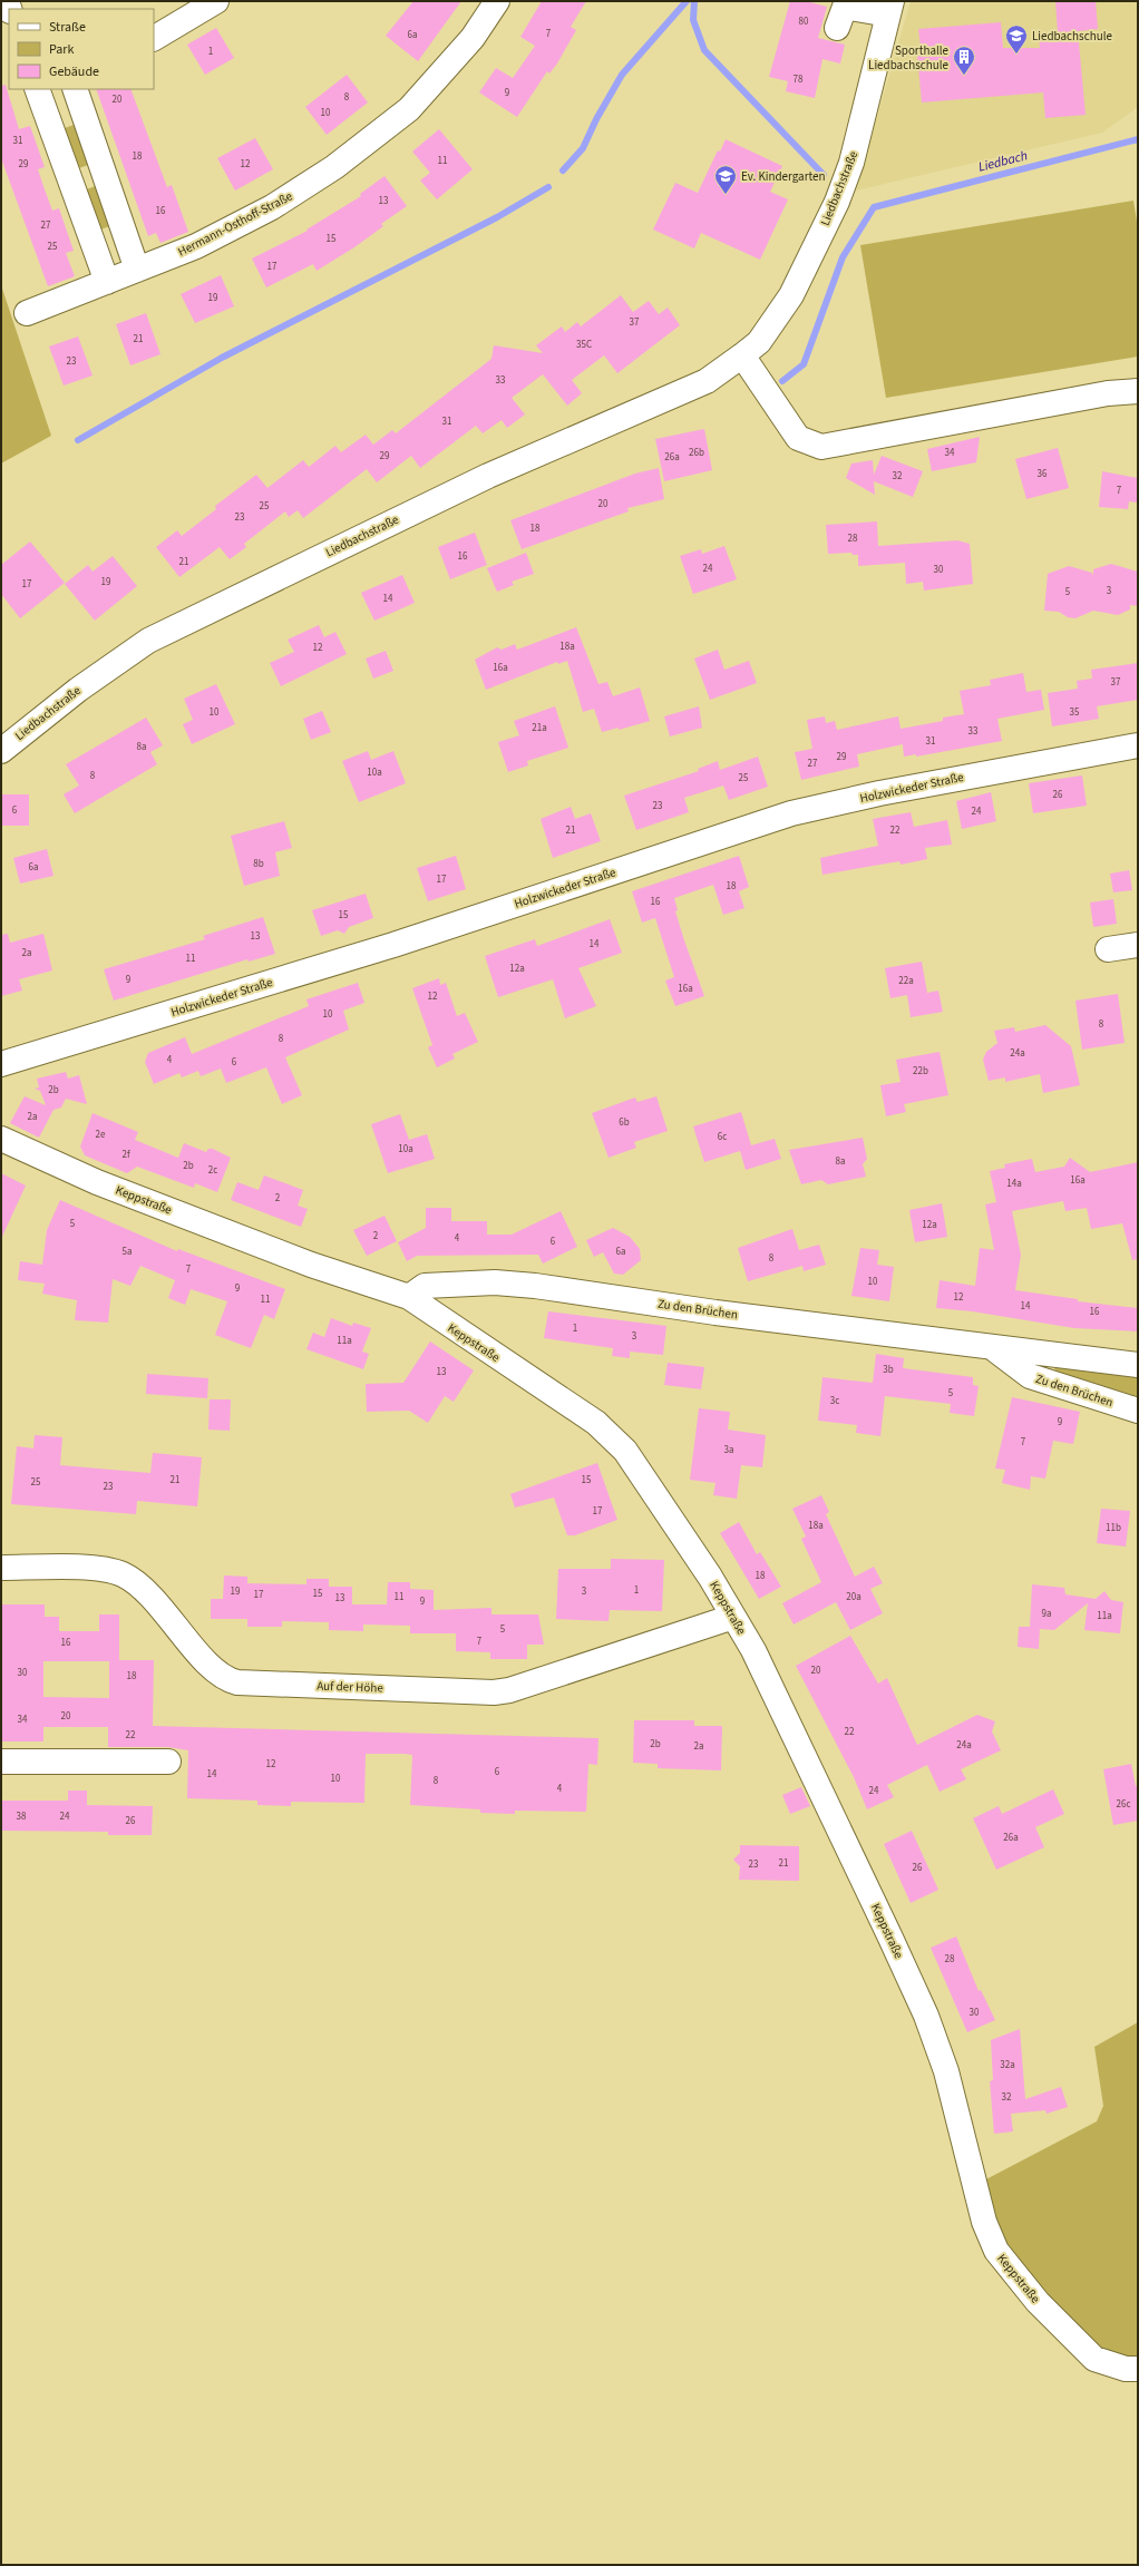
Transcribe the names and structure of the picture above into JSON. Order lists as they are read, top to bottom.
{
  "streets": {
    "street": [
      "Liedbachstraße",
      "Hermann-Osthoff-Straße",
      "Holzwickeder Straße",
      "Keppstraße",
      "Zu den Brüchen",
      "Auf der Höhe"
    ]
  },
  "crossings": [
    ["Keppstraße", "Zu den Brüchen"],
    ["Keppstraße", "Auf der Höhe"]
  ],
  "water": ["Liedbach"],
  "places": {
    "school or university": ["Liedbachschule", "Ev. Kindergarten"],
    "building": ["Sporthalle Liedbachschule"]
  },
  "house_numbers": [
    "80",
    "7",
    "6a",
    "1",
    "78",
    "9",
    "8",
    "20",
    "10",
    "31",
    "18",
    "11",
    "29",
    "12",
    "13",
    "16",
    "27",
    "15",
    "25",
    "17",
    "19",
    "37",
    "21",
    "35C",
    "23",
    "33",
    "31",
    "26b",
    "34",
    "29",
    "26a",
    "36",
    "32",
    "7",
    "20",
    "25",
    "23",
    "18",
    "28",
    "16",
    "21",
    "24",
    "30",
    "19",
    "17",
    "3",
    "5",
    "14",
    "18a",
    "12",
    "16a",
    "37",
    "10",
    "35",
    "21a",
    "33",
    "31",
    "8a",
    "29",
    "27",
    "10a",
    "8",
    "25",
    "26",
    "23",
    "6",
    "24",
    "21",
    "22",
    "8b",
    "6a",
    "17",
    "18",
    "16",
    "15",
    "13",
    "14",
    "2a",
    "11",
    "12a",
    "9",
    "22a",
    "16a",
    "12",
    "10",
    "8",
    "8",
    "24a",
    "4",
    "6",
    "22b",
    "2b",
    "2a",
    "6b",
    "2e",
    "6c",
    "10a",
    "2f",
    "8a",
    "2b",
    "2c",
    "16a",
    "14a",
    "2",
    "5",
    "12a",
    "2",
    "4",
    "6",
    "5a",
    "6a",
    "8",
    "7",
    "10",
    "9",
    "12",
    "11",
    "14",
    "16",
    "1",
    "3",
    "11a",
    "3b",
    "13",
    "5",
    "3c",
    "9",
    "7",
    "3a",
    "21",
    "15",
    "25",
    "23",
    "17",
    "18a",
    "11b",
    "18",
    "1",
    "19",
    "3",
    "15",
    "17",
    "11",
    "20a",
    "13",
    "9",
    "9a",
    "11a",
    "5",
    "7",
    "16",
    "20",
    "30",
    "18",
    "20",
    "34",
    "22",
    "22",
    "2b",
    "24a",
    "2a",
    "12",
    "6",
    "14",
    "10",
    "8",
    "4",
    "24",
    "26c",
    "38",
    "24",
    "26",
    "26a",
    "21",
    "23",
    "26",
    "28",
    "30",
    "32a",
    "32"
  ],
  "legend": ["Straße", "Park", "Gebäude"]
}
